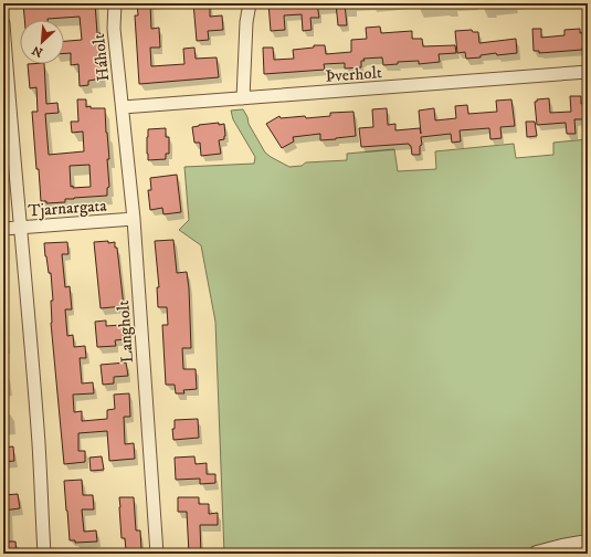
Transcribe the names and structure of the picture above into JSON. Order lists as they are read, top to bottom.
{
  "streets": {
    "street": [
      "Háholt",
      "Þverholt",
      "Tjarnargata",
      "Langholt"
    ]
  },
  "crossings": [
    ["Háholt", "Þverholt"],
    ["Háholt", "Langholt"],
    ["Þverholt", "Langholt"],
    ["Tjarnargata", "Langholt"]
  ],
  "north": "bottom left"
}
